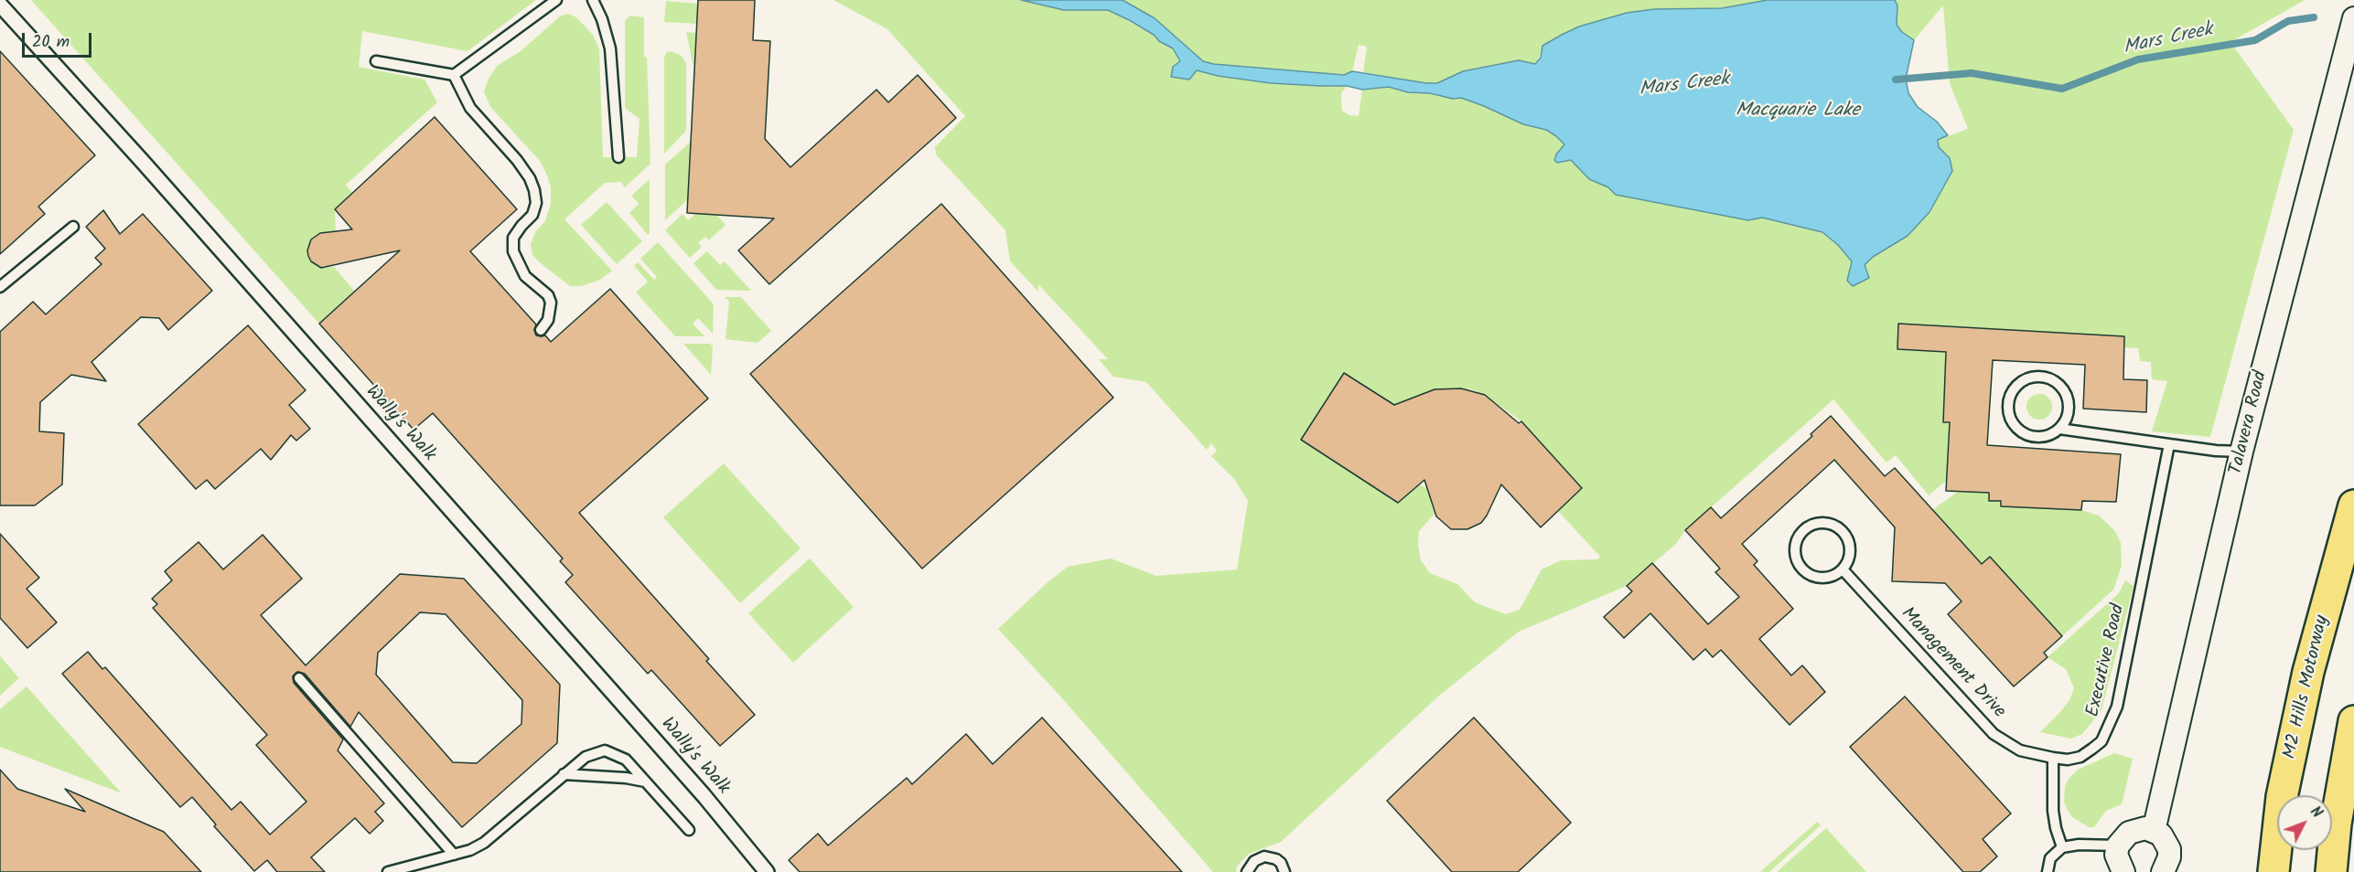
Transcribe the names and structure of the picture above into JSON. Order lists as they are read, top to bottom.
{
  "streets": {
    "highway": ["M2 Hills Motorway"],
    "street": ["Talavera Road", "Wally's Walk"],
    "lane": ["Executive Road", "Management Drive"]
  },
  "crossings": [
    ["Executive Road", "Management Drive"]
  ],
  "water": ["Mars Creek", "Macquarie Lake"],
  "scale_bar": "20 m",
  "north": "top right"
}
